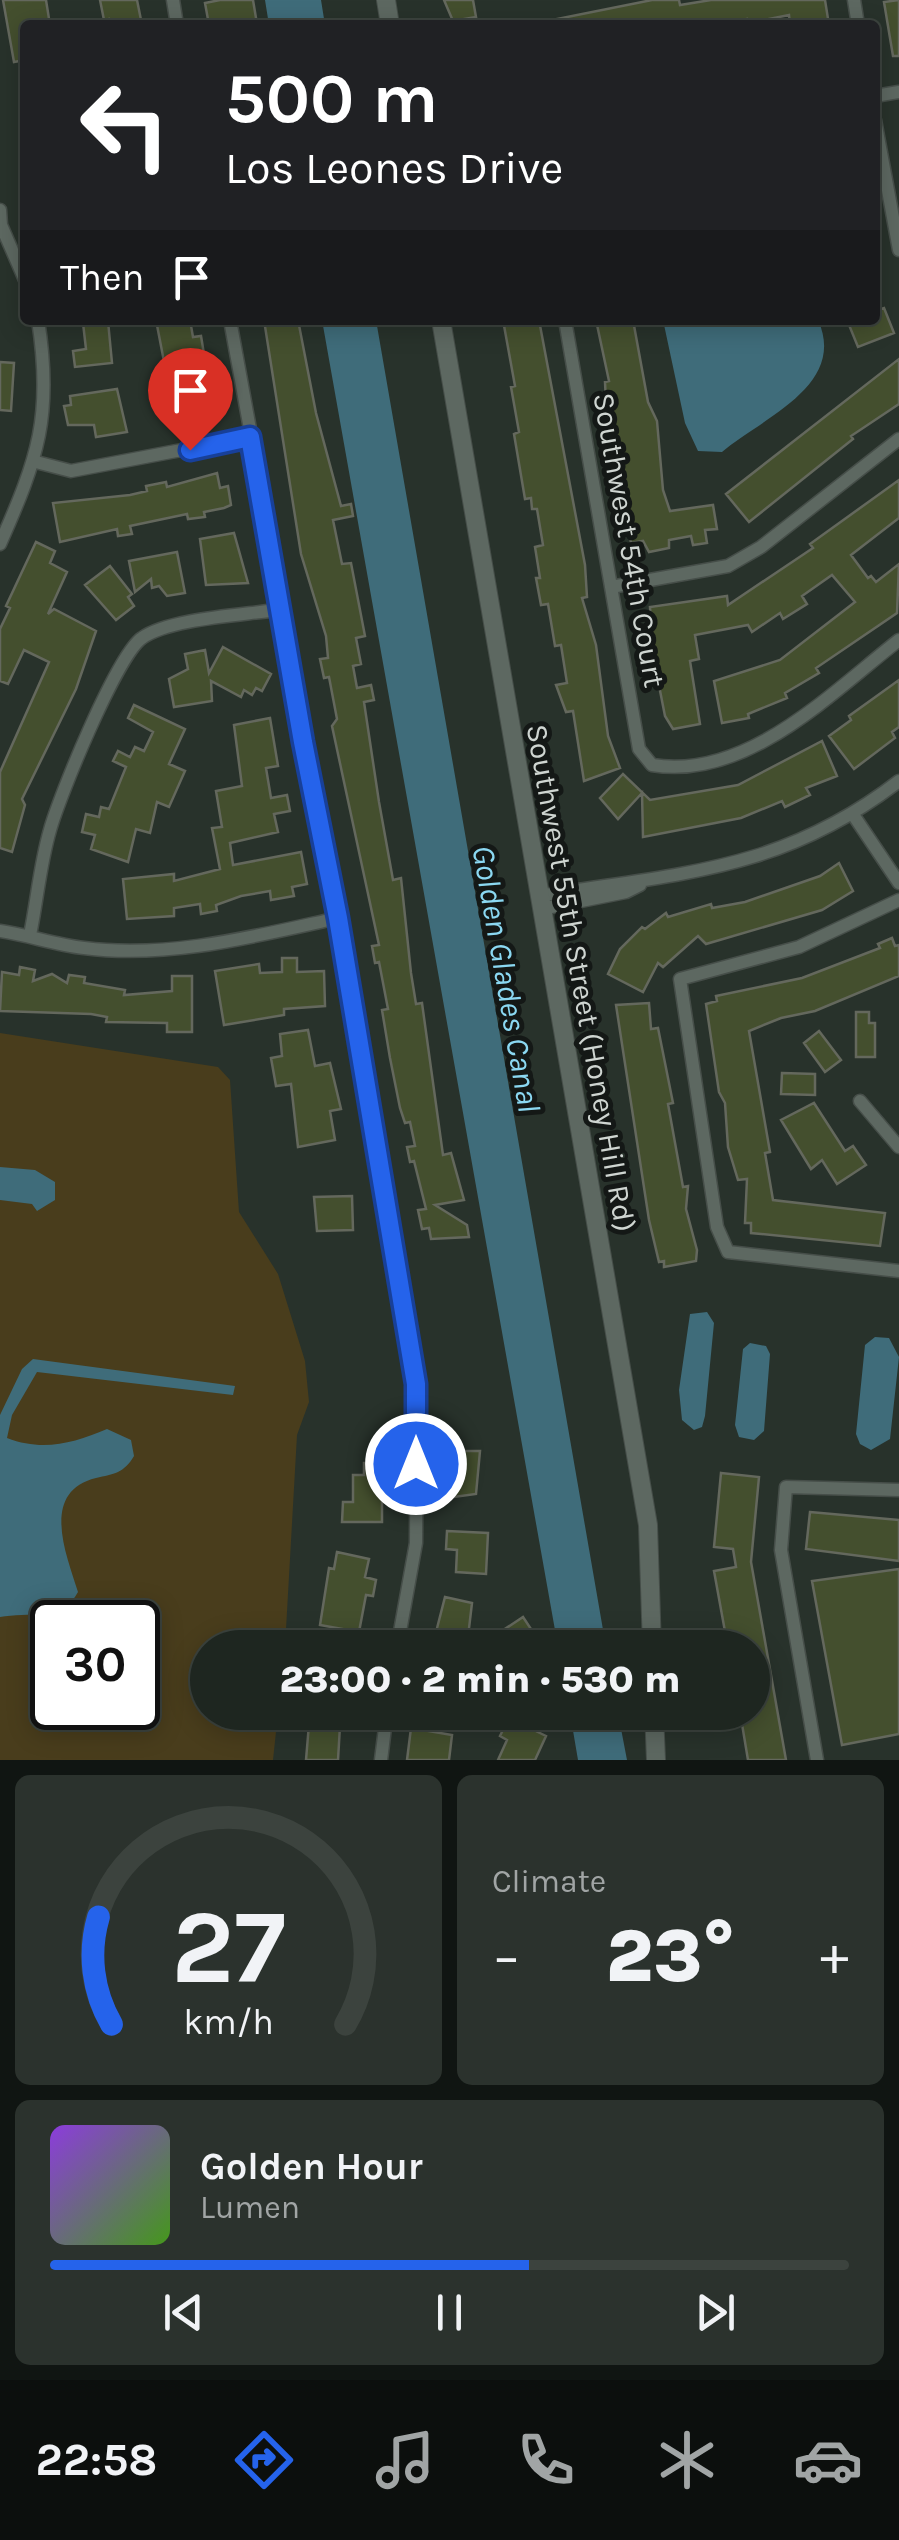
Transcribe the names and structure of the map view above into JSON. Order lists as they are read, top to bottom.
{
  "streets": {
    "street": ["Southwest 54th Court", "Southwest 55th Street (Honey Hill Rd)"]
  },
  "water": ["Golden Glades Canal"],
  "page": {
    "turn": ["500 m", "Los Leones Drive"],
    "then": "Then",
    "limit": "30",
    "trip": "23:00 · 2 min · 530 m",
    "tile": "Climate",
    "heat": ["−", "23°", "+"],
    "song": ["Golden Hour", "Lumen"],
    "tabs": "22:58",
    "gauge": ["27", "km/h"]
  }
}
